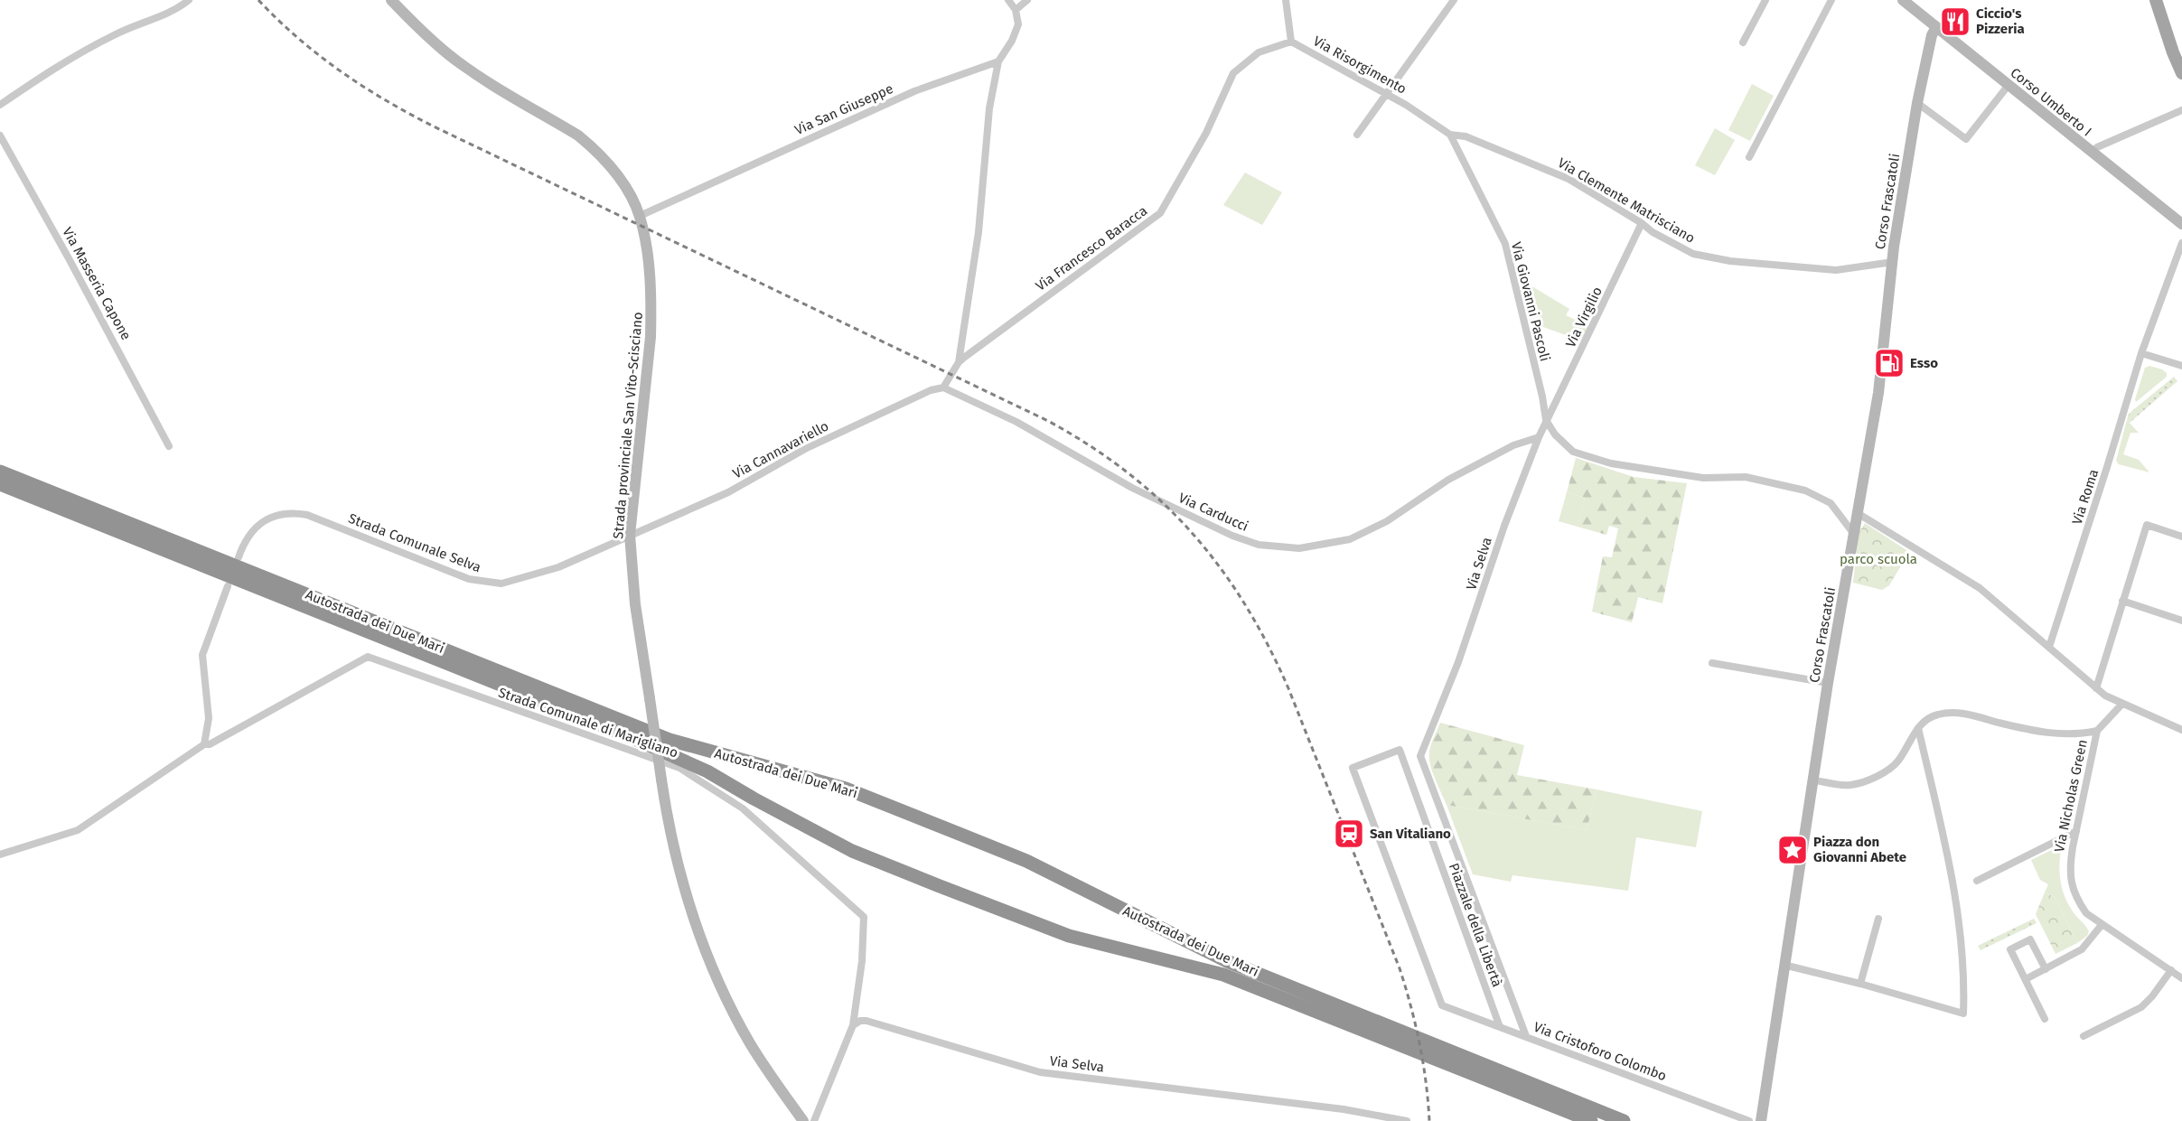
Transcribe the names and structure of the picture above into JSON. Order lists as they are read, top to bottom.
{
  "streets": {
    "highway": ["Autostrada dei Due Mari"],
    "street": [
      "Via Risorgimento",
      "Corso Umberto I",
      "Via San Giuseppe",
      "Via Clemente Matrisciano",
      "Corso Frascatoli",
      "Via Francesco Baracca",
      "Via Masseria Capone",
      "Via Giovanni Pascoli",
      "Via Virgilio",
      "Strada provinciale San Vito-Scisciano",
      "Via Cannavariello",
      "Via Roma",
      "Via Carducci",
      "Strada Comunale Selva",
      "Via Selva",
      "Strada Comunale di Marigliano",
      "Via Nicholas Green",
      "Piazzale della Libertà",
      "Via Cristoforo Colombo"
    ]
  },
  "crossings": [
    ["Via Risorgimento", "Via Clemente Matrisciano"],
    ["Via Risorgimento", "Via Francesco Baracca"],
    ["Via Risorgimento", "Via Giovanni Pascoli"],
    ["Corso Umberto I", "Corso Frascatoli"],
    ["Via San Giuseppe", "Strada provinciale San Vito-Scisciano"],
    ["Via Clemente Matrisciano", "Corso Frascatoli"],
    ["Via Clemente Matrisciano", "Via Giovanni Pascoli"],
    ["Via Clemente Matrisciano", "Via Virgilio"],
    ["Via Francesco Baracca", "Via Cannavariello"],
    ["Via Francesco Baracca", "Via Carducci"],
    ["Via Giovanni Pascoli", "Via Virgilio"],
    ["Via Giovanni Pascoli", "Via Selva"],
    ["Via Virgilio", "Via Selva"],
    ["Strada provinciale San Vito-Scisciano", "Via Cannavariello"],
    ["Strada provinciale San Vito-Scisciano", "Strada Comunale Selva"],
    ["Via Cannavariello", "Via Carducci"],
    ["Via Cannavariello", "Strada Comunale Selva"],
    ["Via Carducci", "Via Selva"],
    ["Via Selva", "Strada Comunale di Marigliano"],
    ["Via Selva", "Via Cristoforo Colombo"],
    ["Piazzale della Libertà", "Via Cristoforo Colombo"]
  ],
  "parks": ["parco scuola"],
  "places": {
    "restaurant": ["Ciccio's Pizzeria"],
    "fuel station": ["Esso"],
    "station": ["San Vitaliano"],
    "place": ["Piazza don Giovanni Abete"]
  }
}
